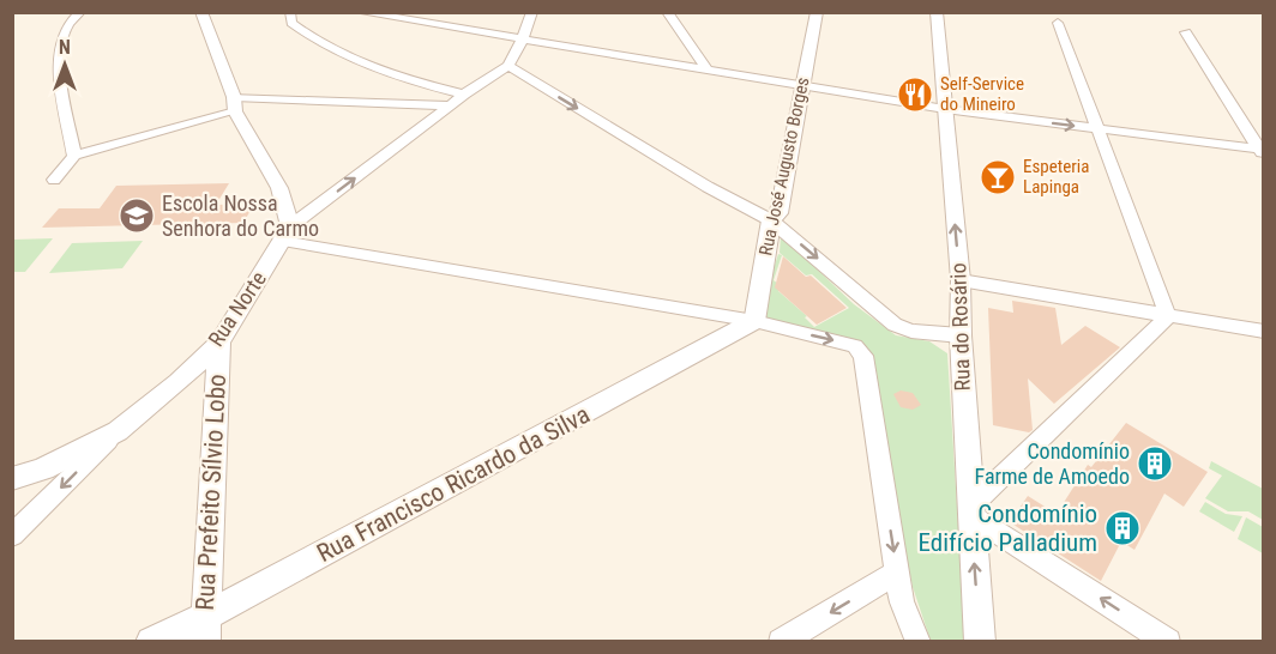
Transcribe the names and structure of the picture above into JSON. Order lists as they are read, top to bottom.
{
  "streets": {
    "street": [
      "Rua José Augusto Borges",
      "Rua Norte",
      "Rua do Rosário",
      "Rua Francisco Ricardo da Silva",
      "Rua Prefeito Sílvio Lobo"
    ]
  },
  "crossings": [
    ["Rua José Augusto Borges", "Rua Francisco Ricardo da Silva"],
    ["Rua Norte", "Rua Prefeito Sílvio Lobo"],
    ["Rua Francisco Ricardo da Silva", "Rua Prefeito Sílvio Lobo"]
  ],
  "places": {
    "restaurant": ["Self-Service do Mineiro"],
    "bar": ["Espeteria Lapinga"],
    "school or university": ["Escola Nossa Senhora do Carmo"],
    "building": ["Condomínio Farme de Amoedo", "Condomínio Edifício Palladium"]
  },
  "north": "top"
}
